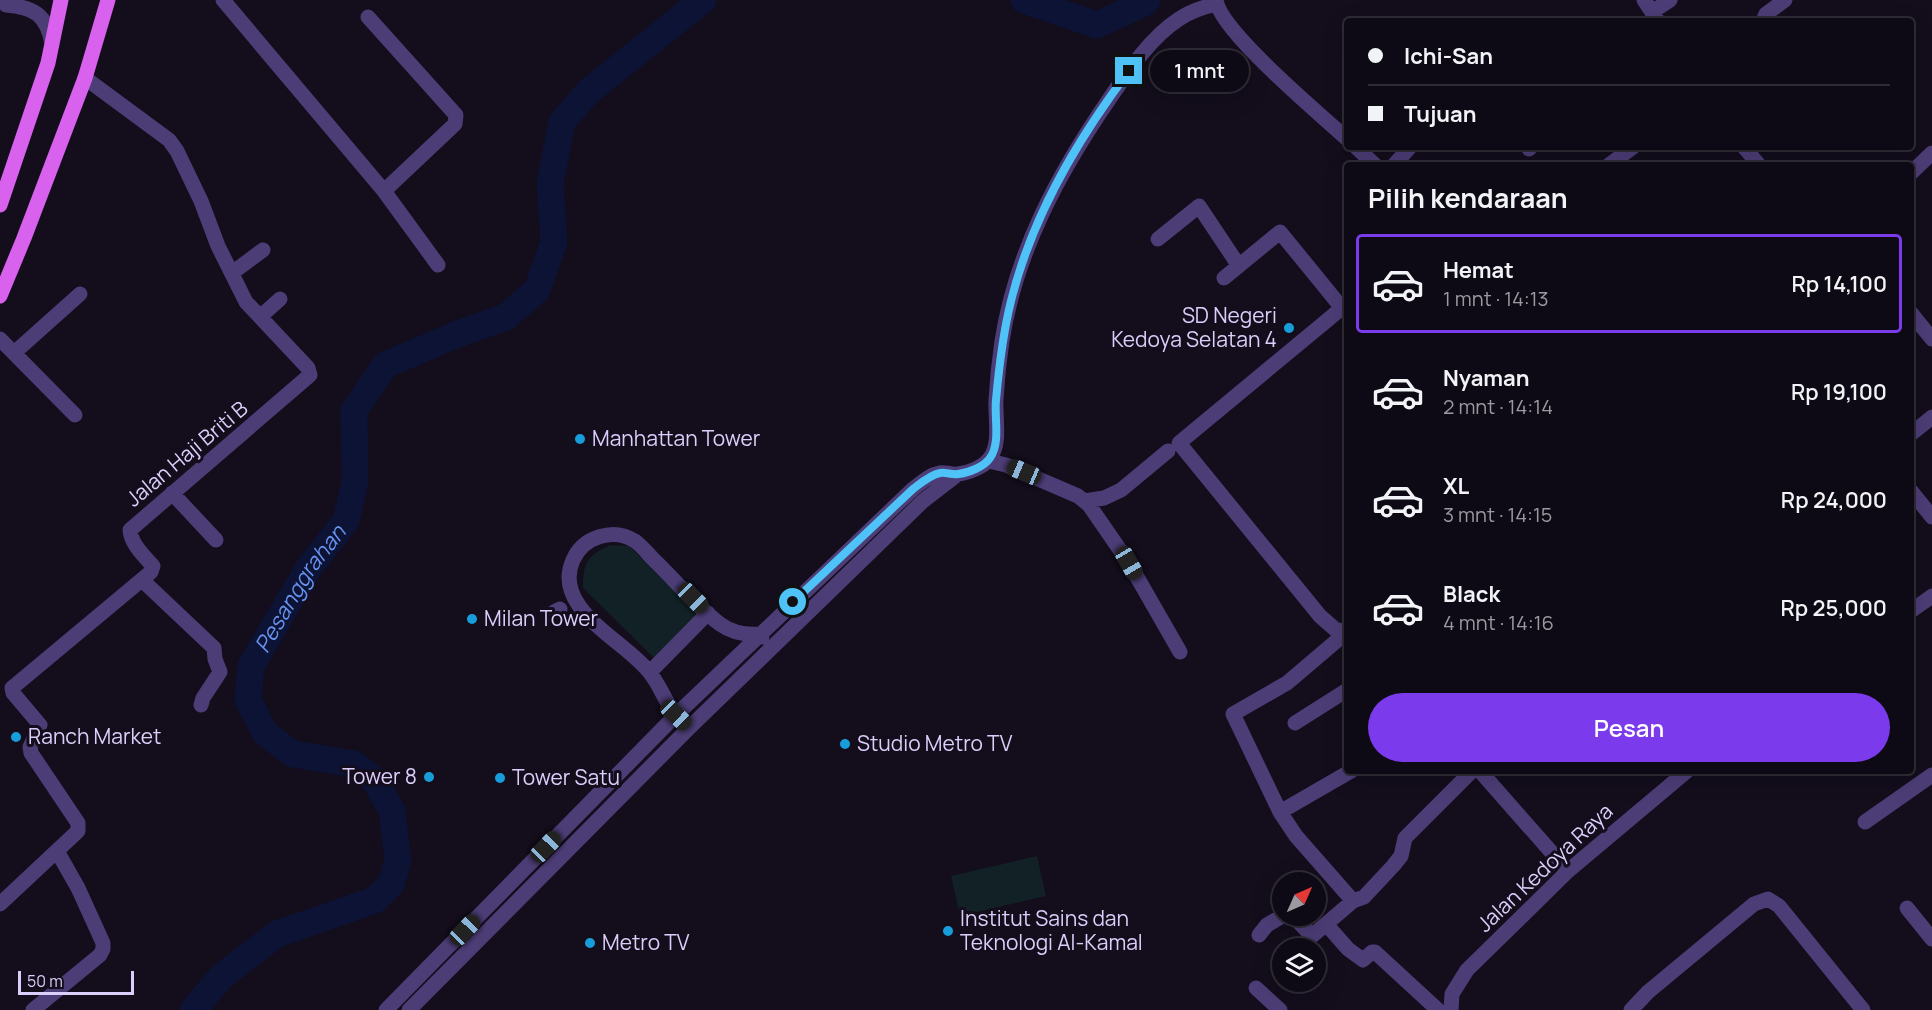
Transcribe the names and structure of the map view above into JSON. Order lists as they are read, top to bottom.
{
  "streets": {
    "street": ["Jalan Haji Briti B", "Jalan Kedoya Raya"]
  },
  "water": ["Pesanggrahan"],
  "places": [
    "SD Negeri Kedoya Selatan 4",
    "Manhattan Tower",
    "Milan Tower",
    "Ranch Market",
    "Studio Metro TV",
    "Tower 8",
    "Tower Satu",
    "Institut Sains dan Teknologi Al-Kamal",
    "Metro TV"
  ],
  "scale_bar": "50 m",
  "north": "top right",
  "page": {
    "banner": ["Ichi-San", "Tujuan"],
    "bubble": "1 mnt",
    "heading": "Pilih kendaraan",
    "list": [
      {
        "name": "Hemat",
        "note": "1 mnt · 14:13",
        "value": "Rp 14,100"
      },
      {
        "name": "Nyaman",
        "note": "2 mnt · 14:14",
        "value": "Rp 19,100"
      },
      {
        "name": "XL",
        "note": "3 mnt · 14:15",
        "value": "Rp 24,000"
      },
      {
        "name": "Black",
        "note": "4 mnt · 14:16",
        "value": "Rp 25,000"
      }
    ],
    "buttons": "Pesan",
    "scale": "50 m"
  }
}
